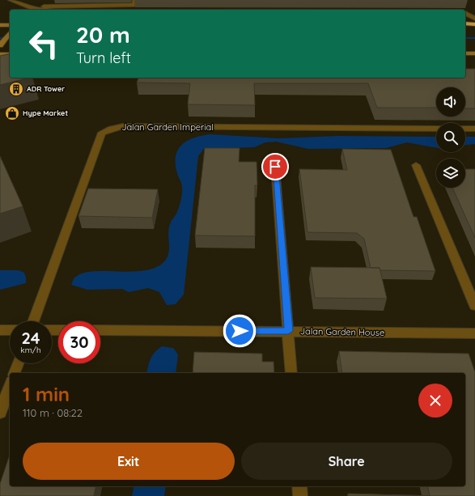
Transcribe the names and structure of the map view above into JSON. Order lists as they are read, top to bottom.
{
  "streets": {
    "street": ["Jalan Garden Imperial", "Jalan Garden House"]
  },
  "places": {
    "building": ["ADR Tower"],
    "shop": ["Hype Market"]
  },
  "page": {
    "turn": ["20 m", "Turn left"],
    "speed": "24 km/h",
    "limit": "30",
    "heading": ["1 min", "110 m · 08:22"],
    "buttons": ["Exit", "Share"]
  }
}
